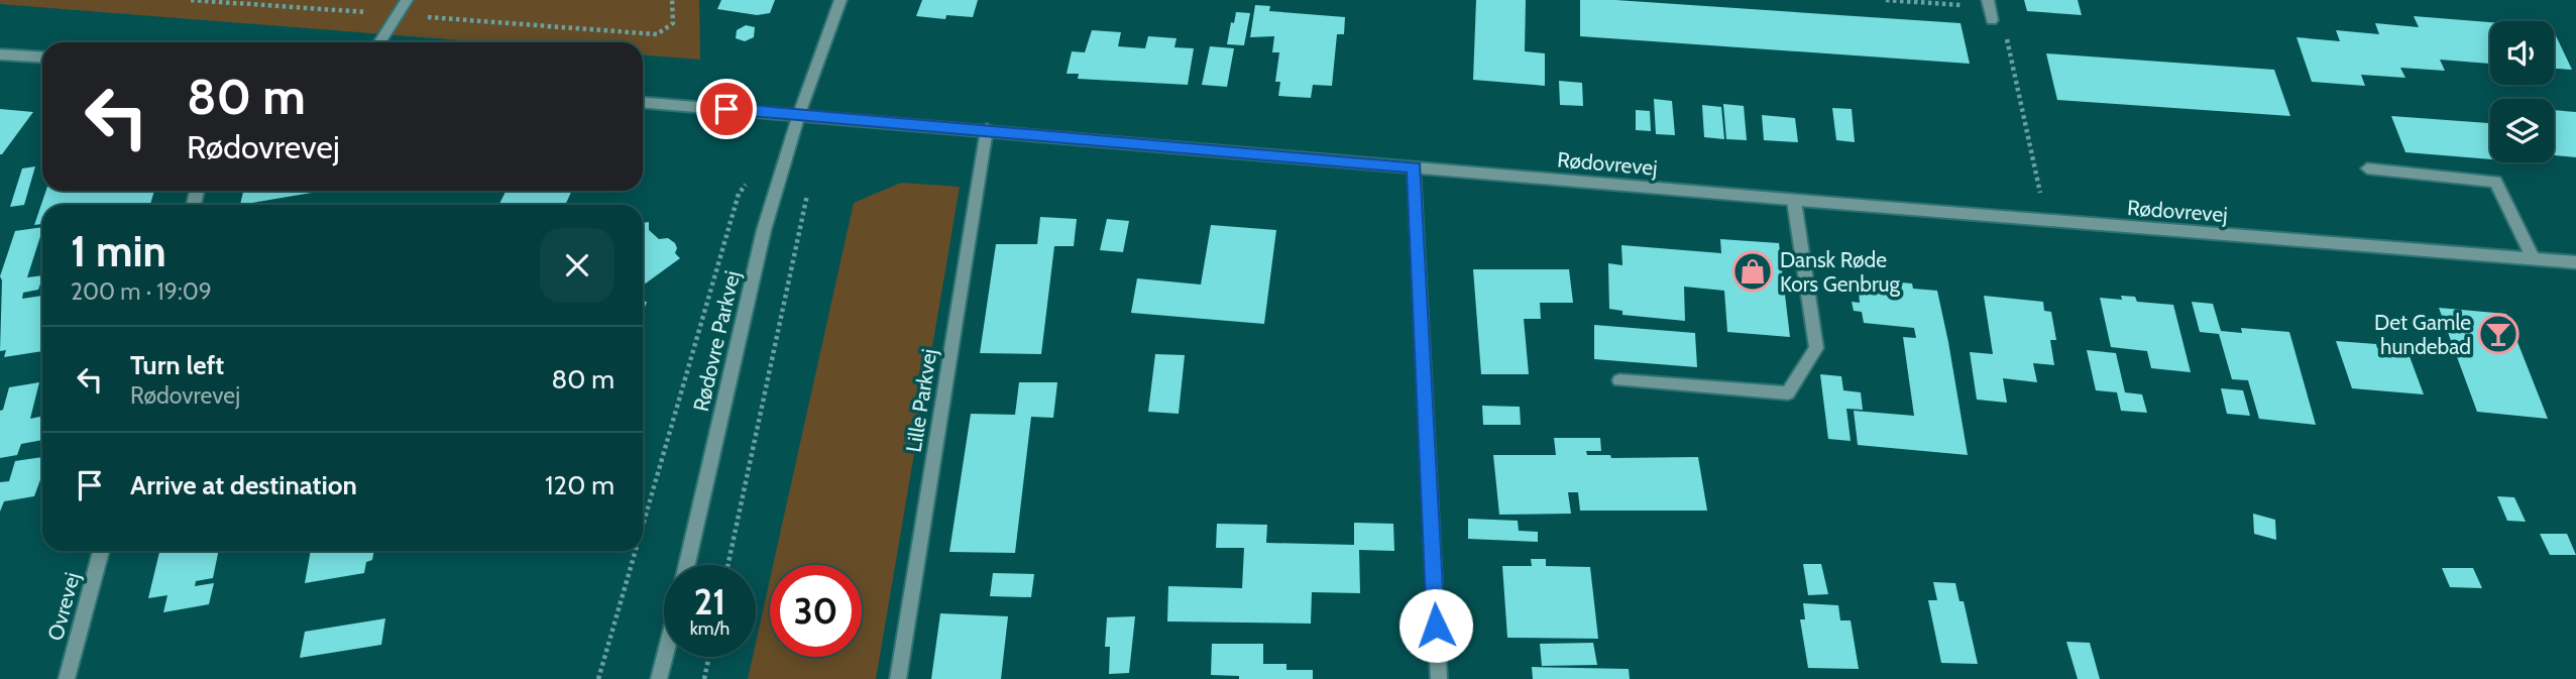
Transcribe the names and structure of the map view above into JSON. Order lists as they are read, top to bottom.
{
  "streets": {
    "street": [
      "Rødovrevej",
      "Rødovre Parkvej",
      "Lille Parkvej",
      "Ovrevej"
    ]
  },
  "crossings": [
    ["Rødovrevej", "Rødovre Parkvej"],
    ["Rødovrevej", "Lille Parkvej"]
  ],
  "places": {
    "shop": ["Dansk Røde Kors Genbrug"],
    "bar": ["Det Gamle hundebad"]
  },
  "page": {
    "turn": ["80 m", "Rødovrevej"],
    "heading": ["1 min", "200 m · 19:09"],
    "list": [
      {
        "name": "Turn left",
        "note": "Rødovrevej",
        "value": "80 m"
      },
      {
        "name": "Arrive at destination",
        "value": "120 m"
      }
    ],
    "speed": "21 km/h",
    "limit": "30"
  }
}
